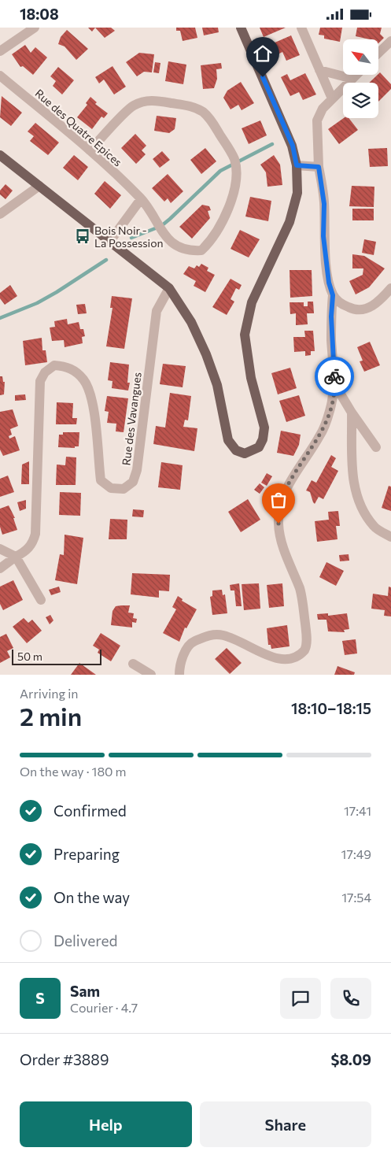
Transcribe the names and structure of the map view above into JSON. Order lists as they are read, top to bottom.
{
  "streets": {
    "street": ["Rue des Quatre Epices", "Rue des Vavangues"]
  },
  "places": {
    "bus stop": ["Bois Noir - La Possession"]
  },
  "scale_bar": "50 m",
  "north": "top left",
  "page": {
    "status": "18:08",
    "scale": "50 m",
    "heading": ["2 min", "Arriving in", "18:10–18:15"],
    "panel": [
      "Sam",
      "Courier · 4.7",
      "Order #3889",
      "$8.09"
    ],
    "bar": "On the way · 180 m",
    "list": [
      ["Confirmed", "17:41"],
      ["Preparing", "17:49"],
      ["On the way", "17:54"],
      "Delivered"
    ],
    "round": "S",
    "buttons": ["Help", "Share"]
  }
}
